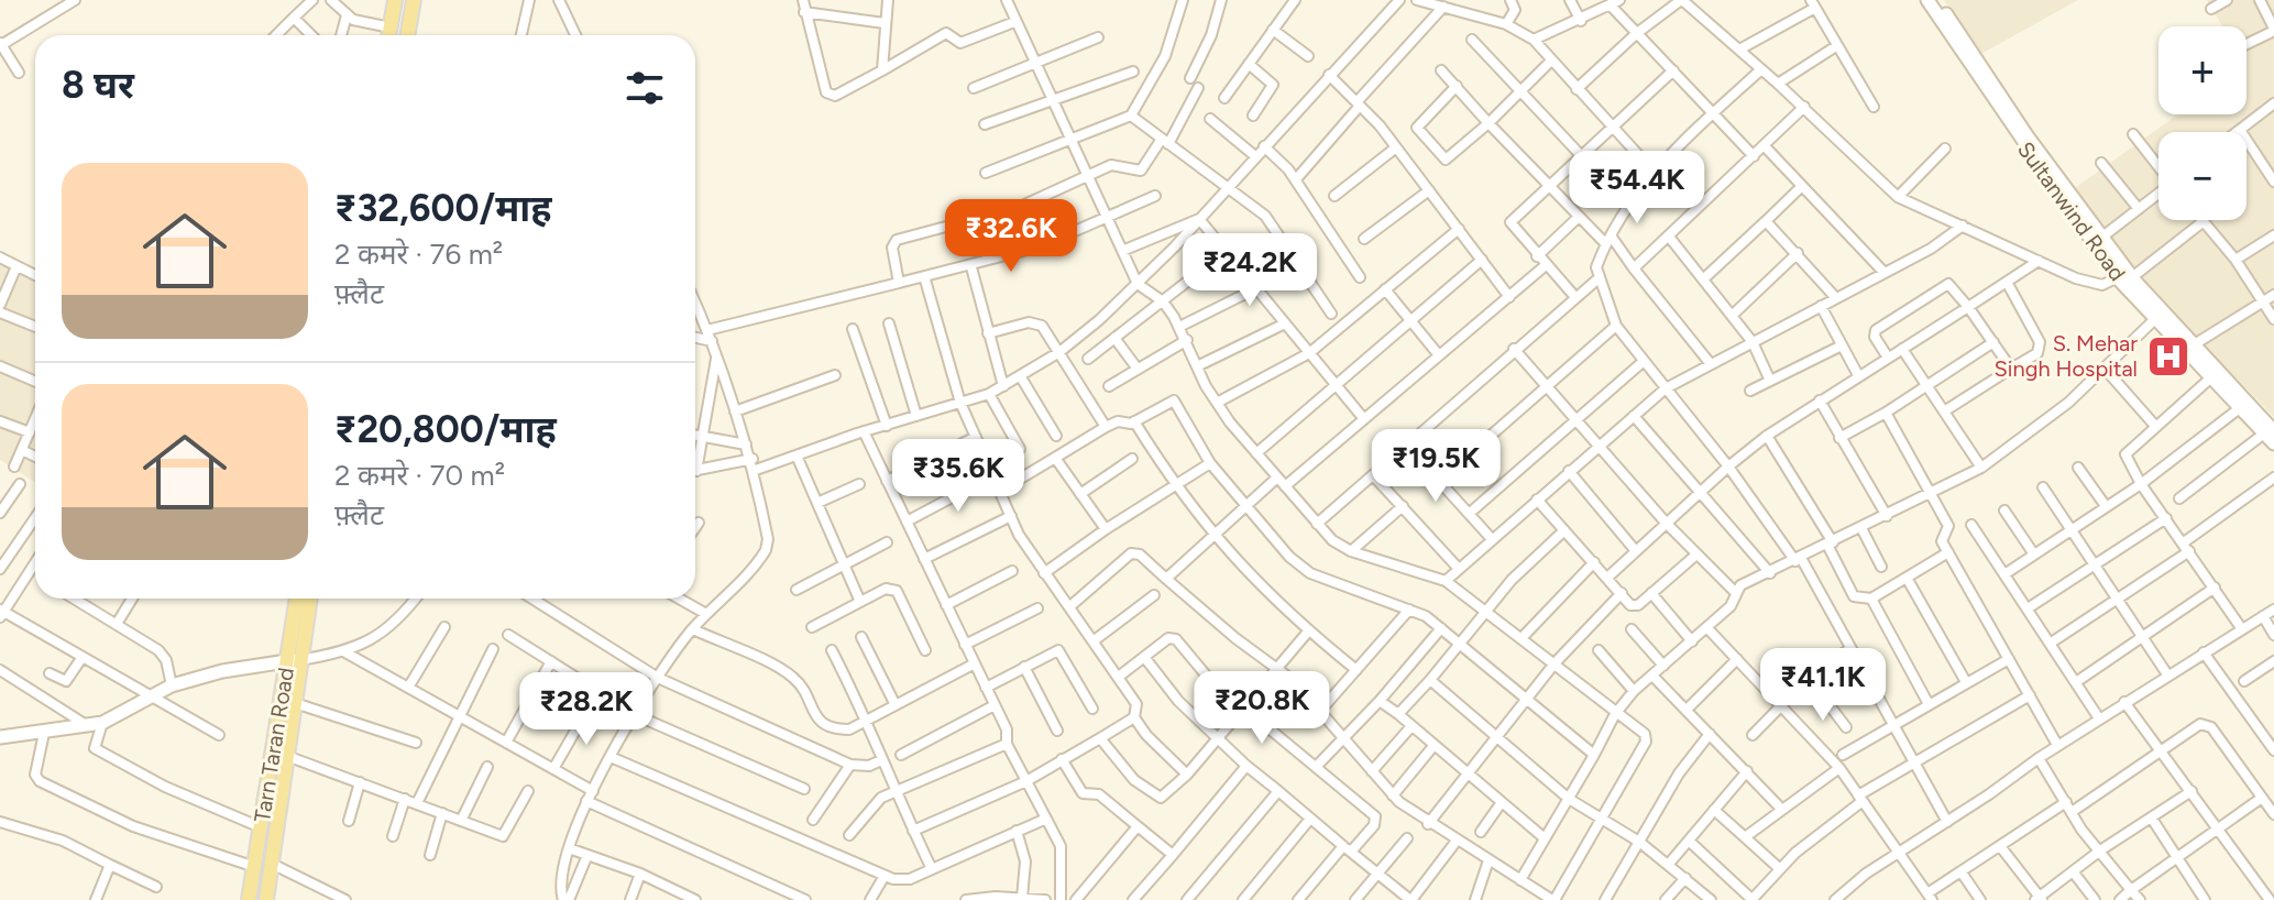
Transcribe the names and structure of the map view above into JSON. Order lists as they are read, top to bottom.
{
  "streets": {
    "main road": ["Sultanwind Road", "Tarn Taran Road"]
  },
  "places": {
    "hospital": ["S. Mehar Singh Hospital"]
  },
  "page": {
    "map_buttons": ["+", "−"],
    "heading": "8 घर",
    "list": [
      {
        "name": "₹32,600/माह",
        "note": "2 कमरे · 76 m² · फ़्लैट"
      },
      {
        "name": "₹20,800/माह",
        "note": "2 कमरे · 70 m² · फ़्लैट"
      }
    ],
    "price": [
      "₹54.4K",
      "₹32.6K",
      "₹24.2K",
      "₹19.5K",
      "₹35.6K",
      "₹41.1K",
      "₹20.8K",
      "₹28.2K"
    ]
  }
}
